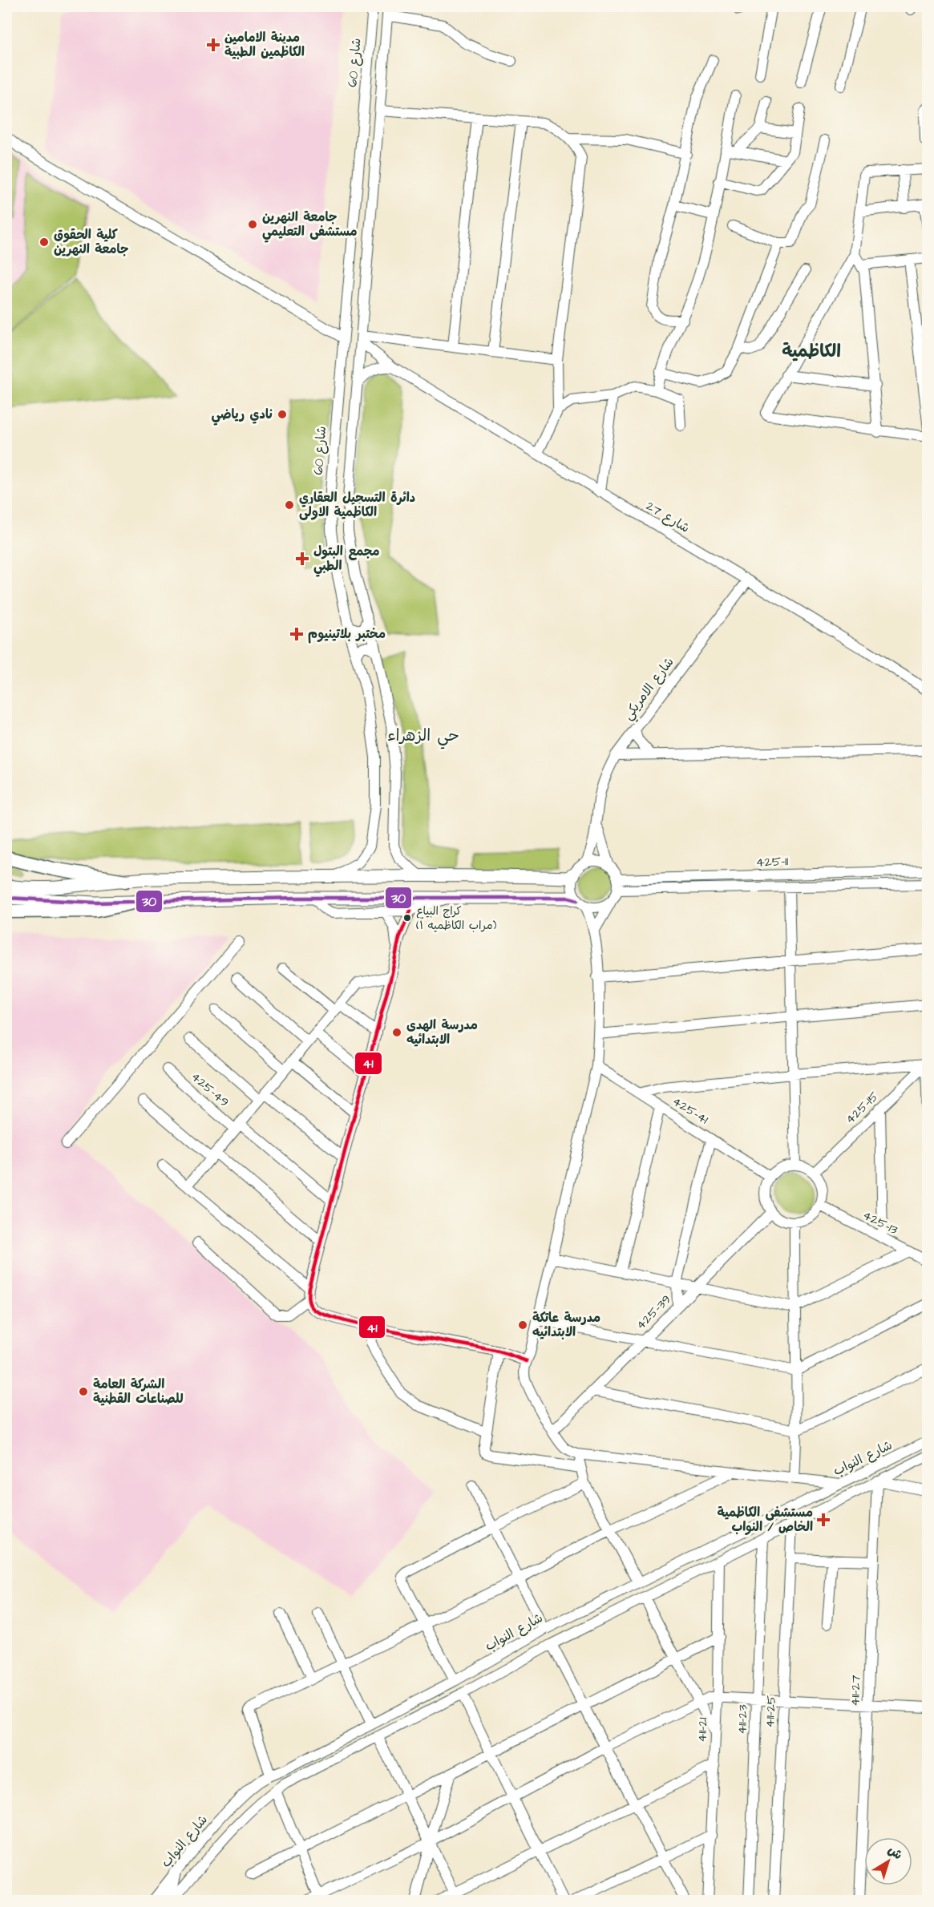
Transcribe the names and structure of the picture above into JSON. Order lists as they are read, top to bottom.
{
  "streets": {
    "street": [
      "شارع 60",
      "شارع 27",
      "شارع الامريكي",
      "425-11",
      "425-49",
      "425-15",
      "425-41",
      "425-13",
      "425-39",
      "شارع النواب",
      "411-27",
      "411-25",
      "411-23",
      "411-21"
    ]
  },
  "crossings": [
    ["شارع 27", "شارع الامريكي"],
    ["شارع الامريكي", "425-11"],
    ["425-15", "425-41"],
    ["425-15", "425-13"],
    ["425-15", "425-39"],
    ["425-41", "425-13"],
    ["425-41", "425-39"],
    ["425-13", "425-39"],
    ["شارع النواب", "411-27"],
    ["شارع النواب", "411-25"],
    ["شارع النواب", "411-23"],
    ["شارع النواب", "411-21"]
  ],
  "districts": ["الكاظمية", "حي الزهراء"],
  "places": {
    "health": [
      "مدينة الامامين الكاظمين الطبية",
      "مجمع البتول الطبي",
      "مختبر بلاتينيوم",
      "مستشفى الكاظمية الخاص / النواب"
    ],
    "other": [
      "جامعة النهرين مستشفى التعليمي",
      "كلية الحقوق جامعة النهرين",
      "نادي رياضي",
      "دائرة التسجيل العقاري الكاظمية الاولى",
      "كراج البياع (مراب الكاظميه ١)",
      "مدرسة الهدى الابتدائيه",
      "مدرسة عاتكة الابتدائيه",
      "الشركة العامة للصناعات القطنية"
    ]
  },
  "lines": ["transit line 30", "transit line 41"],
  "north": "top right"
}
